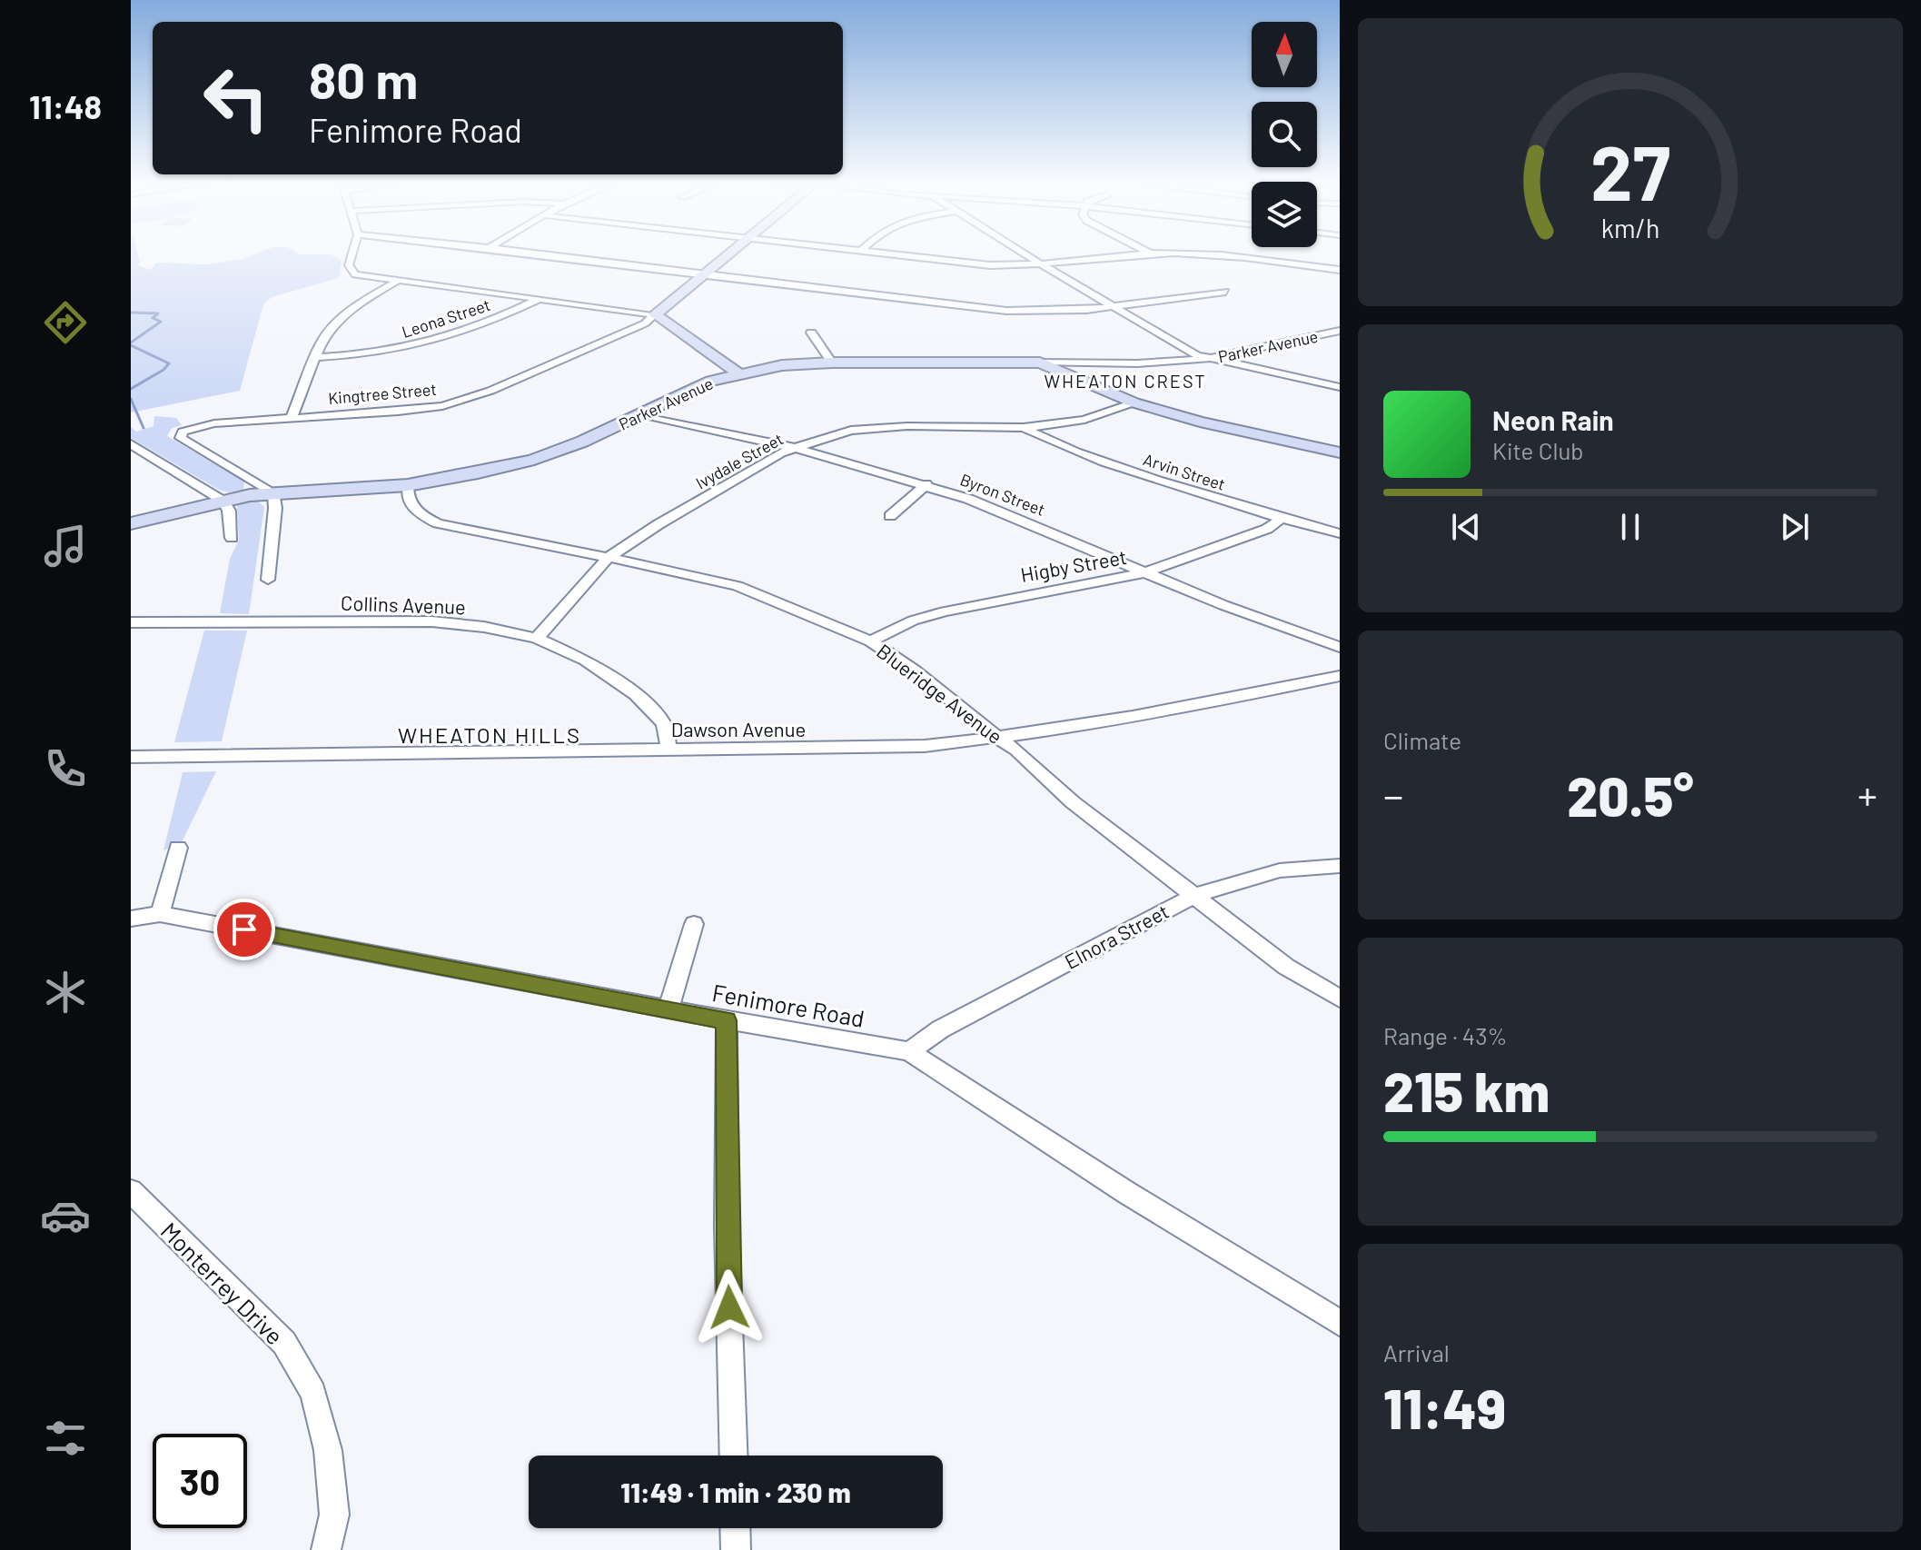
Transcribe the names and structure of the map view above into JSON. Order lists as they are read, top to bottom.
{
  "streets": {
    "street": [
      "Leona Street",
      "Parker Avenue",
      "Kingtree Street",
      "Ivydale Street",
      "Arvin Street",
      "Byron Street",
      "Higby Street",
      "Collins Avenue",
      "Blueridge Avenue",
      "Dawson Avenue",
      "Elnora Street",
      "Fenimore Road",
      "Monterrey Drive"
    ]
  },
  "crossings": [
    ["Parker Avenue", "Kingtree Street"],
    ["Parker Avenue", "Byron Street"],
    ["Parker Avenue", "Blueridge Avenue"],
    ["Ivydale Street", "Arvin Street"],
    ["Ivydale Street", "Byron Street"],
    ["Ivydale Street", "Collins Avenue"],
    ["Ivydale Street", "Blueridge Avenue"],
    ["Arvin Street", "Higby Street"],
    ["Byron Street", "Higby Street"],
    ["Higby Street", "Blueridge Avenue"],
    ["Collins Avenue", "Dawson Avenue"],
    ["Blueridge Avenue", "Dawson Avenue"],
    ["Blueridge Avenue", "Elnora Street"],
    ["Elnora Street", "Fenimore Road"]
  ],
  "districts": ["WHEATON CREST", "WHEATON HILLS"],
  "north": "top",
  "page": {
    "tabs": "11:48",
    "turn": ["80 m", "Fenimore Road"],
    "song": ["Neon Rain", "Kite Club"],
    "tile": [
      "Climate",
      ["Range · 43%", "215 km"],
      ["Arrival", "11:49"]
    ],
    "heat": ["−", "20.5°", "+"],
    "limit": "30",
    "trip": "11:49 · 1 min · 230 m",
    "gauge": ["27", "km/h"]
  }
}
